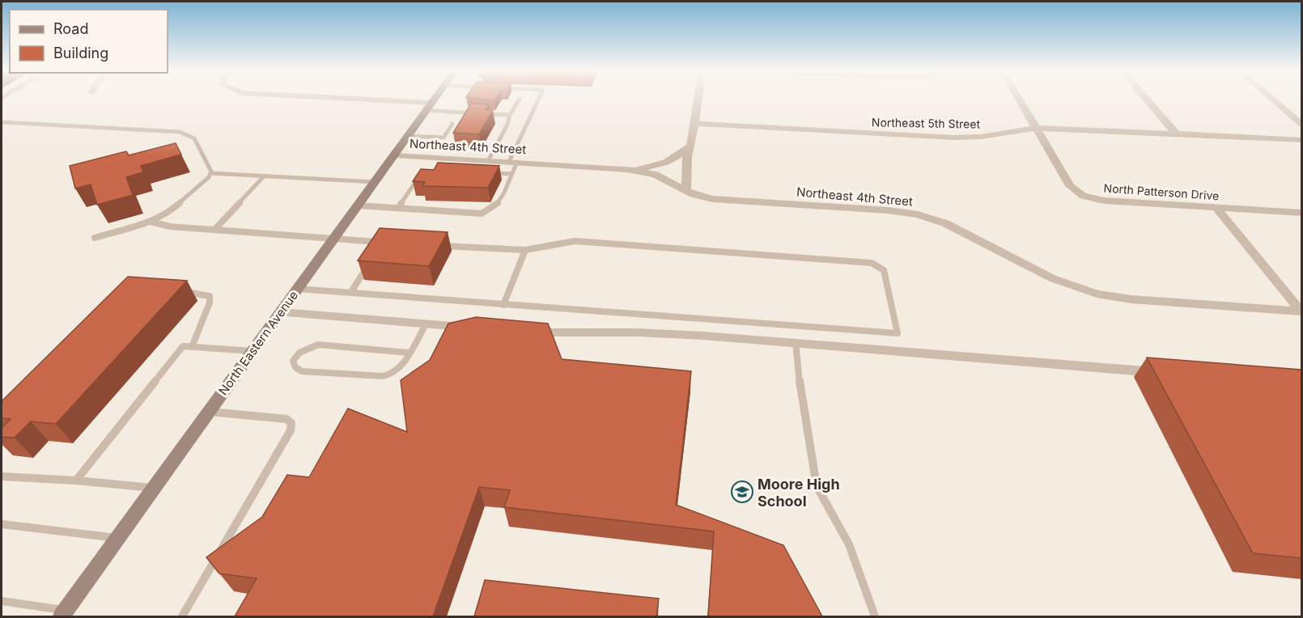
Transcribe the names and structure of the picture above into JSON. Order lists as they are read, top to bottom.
{
  "streets": {
    "main road": ["North Eastern Avenue"],
    "street": ["Northeast 5th Street", "Northeast 4th Street", "North Patterson Drive"]
  },
  "crossings": [
    ["Northeast 5th Street", "North Patterson Drive"],
    ["Northeast 4th Street", "North Eastern Avenue"]
  ],
  "places": {
    "school or university": ["Moore High School"]
  },
  "legend": ["Road", "Building"]
}
